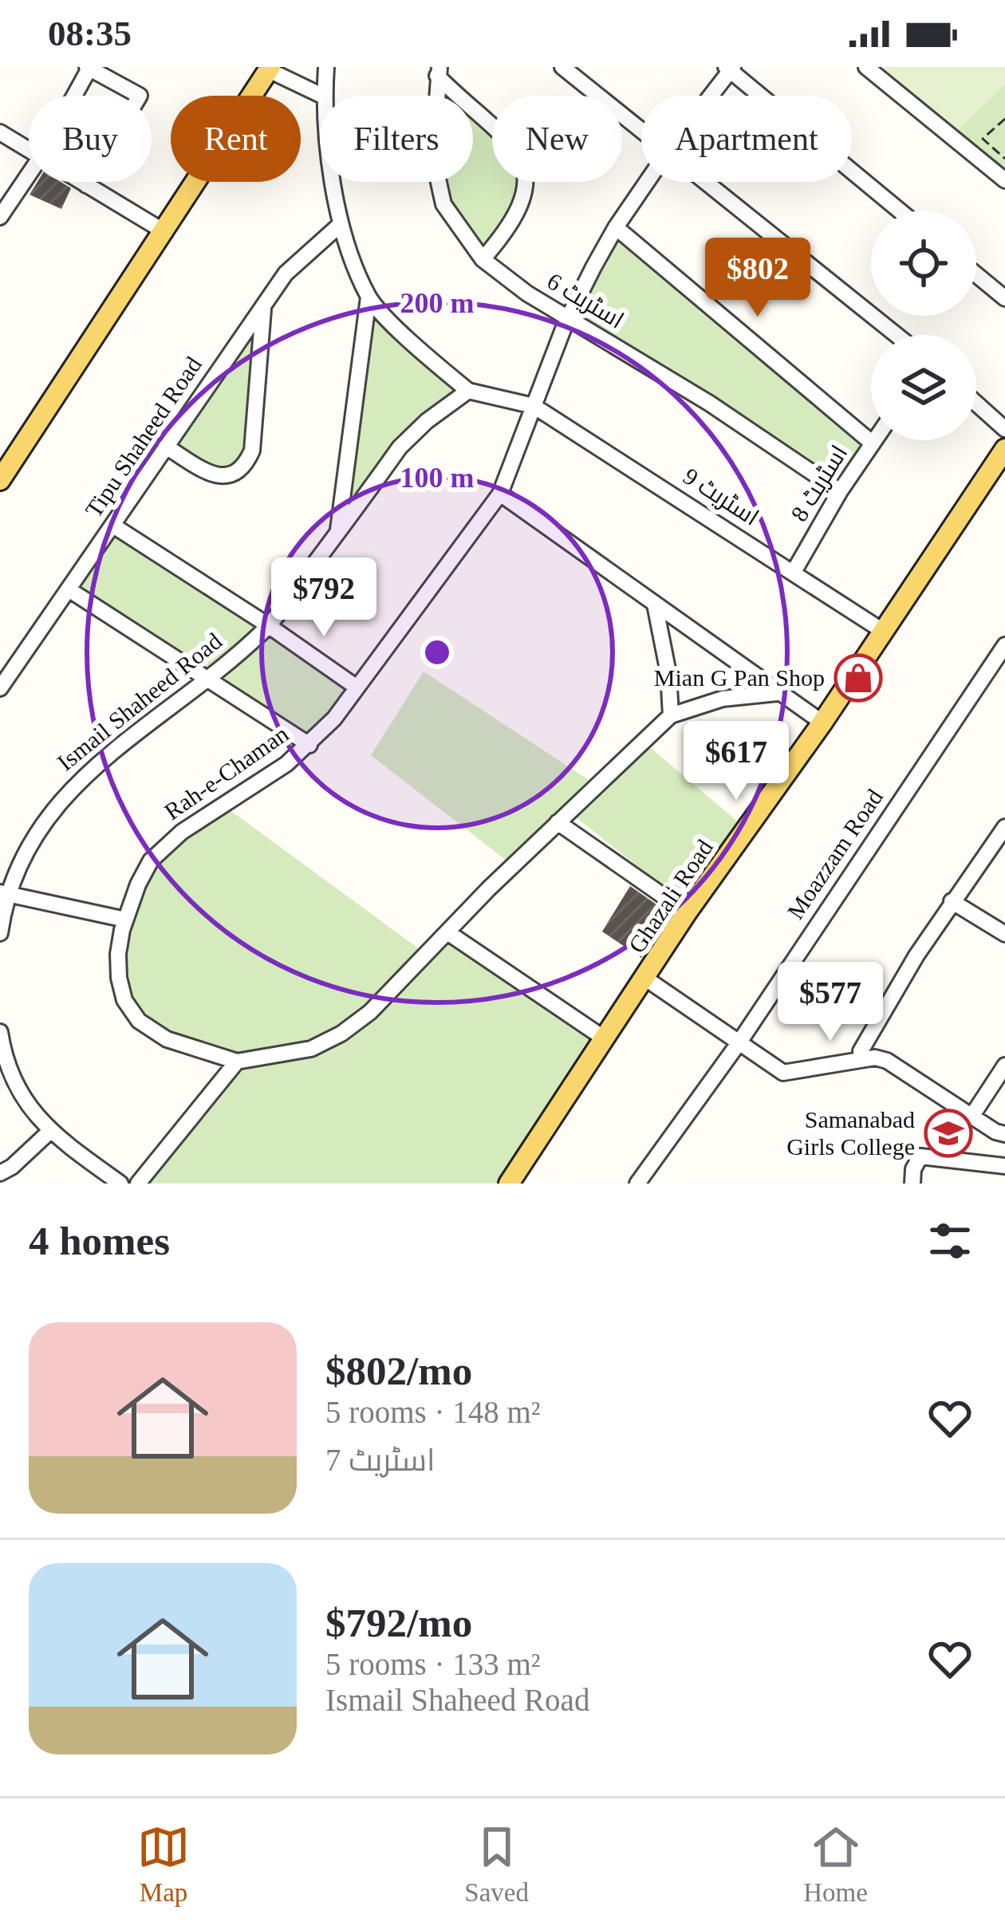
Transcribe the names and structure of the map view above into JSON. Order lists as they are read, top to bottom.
{
  "streets": {
    "main road": ["Ghazali Road"],
    "street": [
      "اسٹریٹ 6",
      "Tipu Shaheed Road",
      "اسٹریٹ 8",
      "اسٹریٹ 9",
      "Ismail Shaheed Road",
      "Rah-e-Chaman",
      "Moazzam Road"
    ]
  },
  "crossings": [
    ["اسٹریٹ 6", "اسٹریٹ 8"],
    ["اسٹریٹ 6", "Rah-e-Chaman"],
    ["اسٹریٹ 8", "اسٹریٹ 9"],
    ["اسٹریٹ 9", "Rah-e-Chaman"],
    ["اسٹریٹ 9", "Ghazali Road"]
  ],
  "places": {
    "shop": ["Mian G Pan Shop"],
    "school or university": ["Samanabad Girls College"]
  },
  "page": {
    "status": "08:35",
    "chip": [
      "Buy",
      "Rent",
      "Filters",
      "New",
      "Apartment"
    ],
    "price": [
      "$802",
      "$792",
      "$617",
      "$577"
    ],
    "heading": "4 homes",
    "list": [
      {
        "name": "$802/mo",
        "note": "5 rooms · 148 m² · اسٹریٹ 7"
      },
      {
        "name": "$792/mo",
        "note": "5 rooms · 133 m² · Ismail Shaheed Road"
      }
    ],
    "tabs": ["Map", "Saved", "Home"]
  },
  "rings": ["200 m", "100 m"]
}
